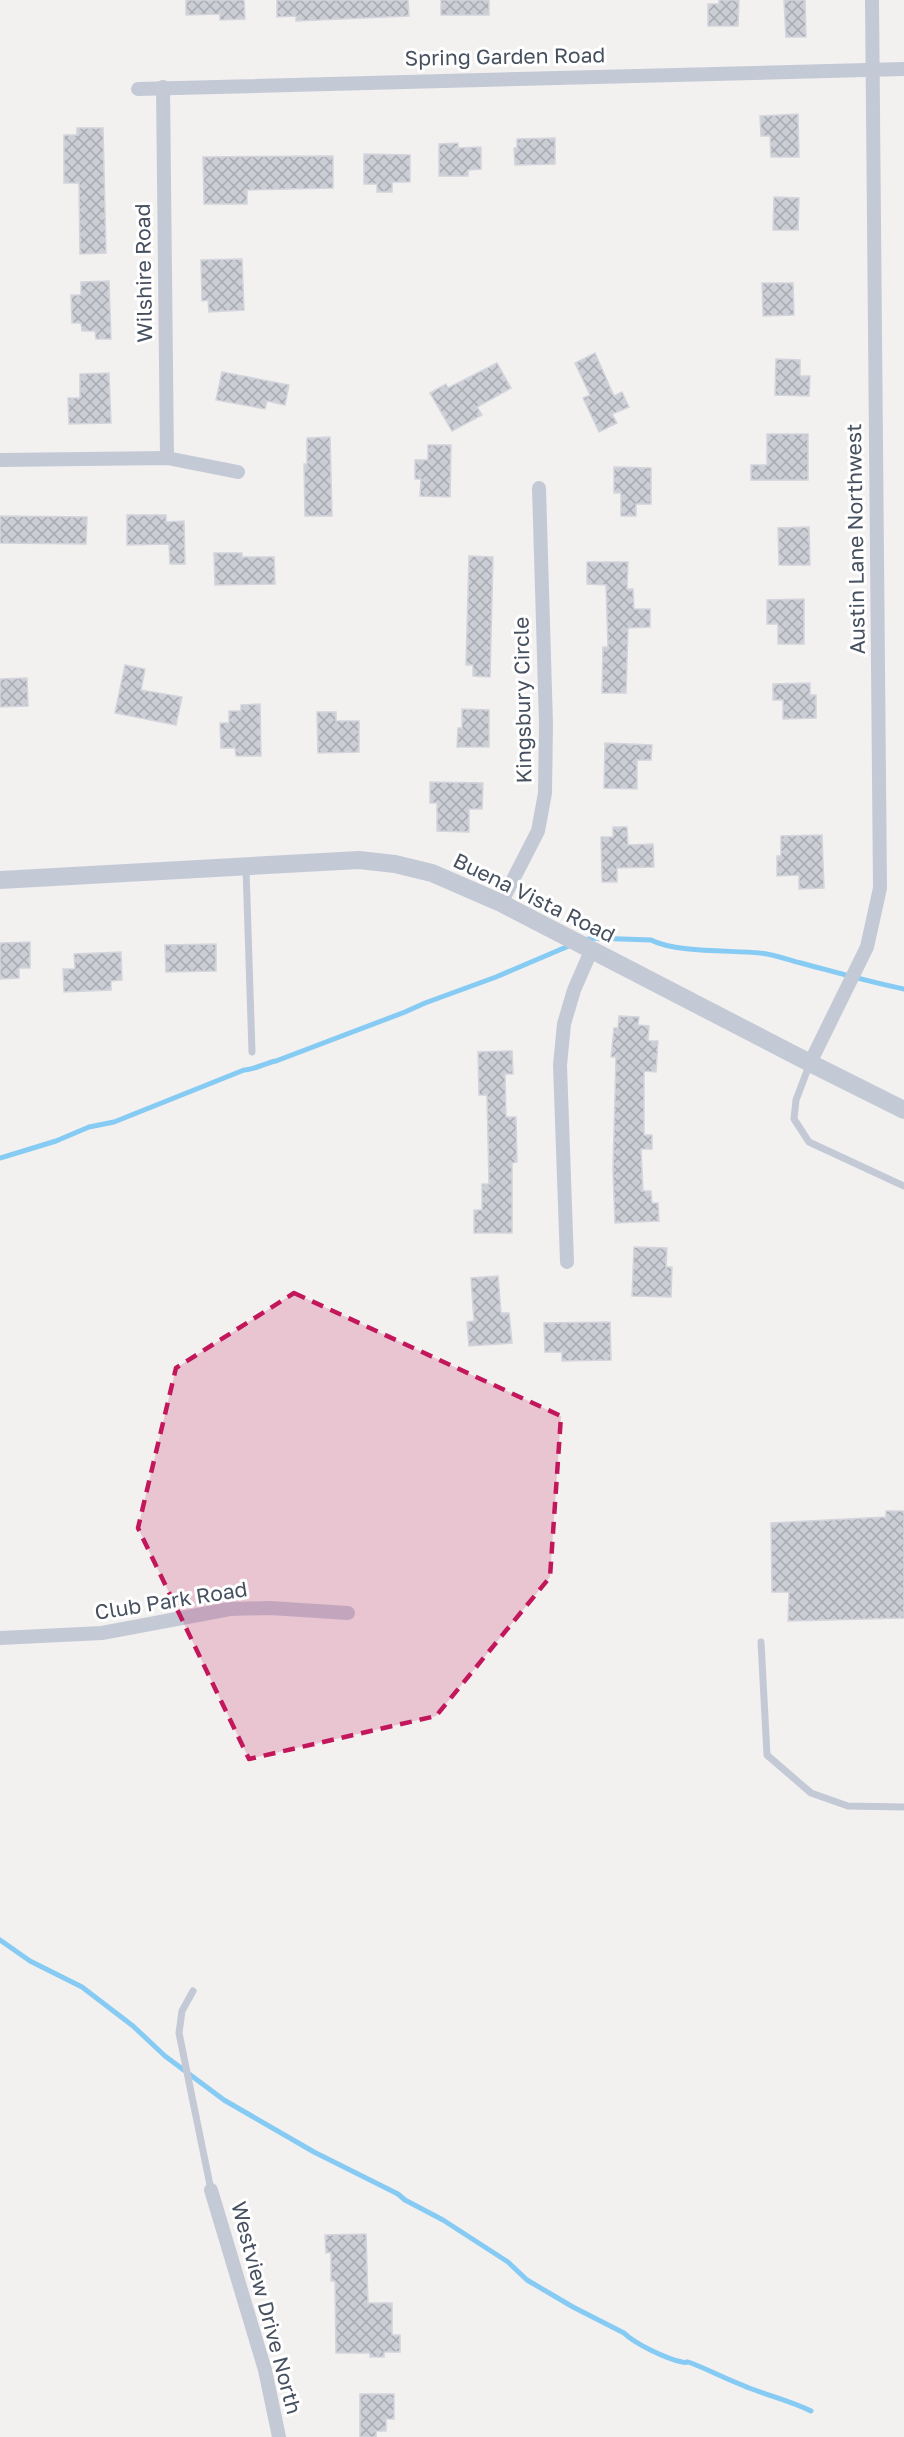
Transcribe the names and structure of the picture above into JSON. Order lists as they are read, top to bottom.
{
  "streets": {
    "street": [
      "Spring Garden Road",
      "Wilshire Road",
      "Austin Lane Northwest",
      "Kingsbury Circle",
      "Buena Vista Road",
      "Club Park Road",
      "Westview Drive North"
    ]
  },
  "crossings": [
    ["Spring Garden Road", "Wilshire Road"],
    ["Spring Garden Road", "Austin Lane Northwest"],
    ["Austin Lane Northwest", "Buena Vista Road"],
    ["Kingsbury Circle", "Buena Vista Road"]
  ]
}
